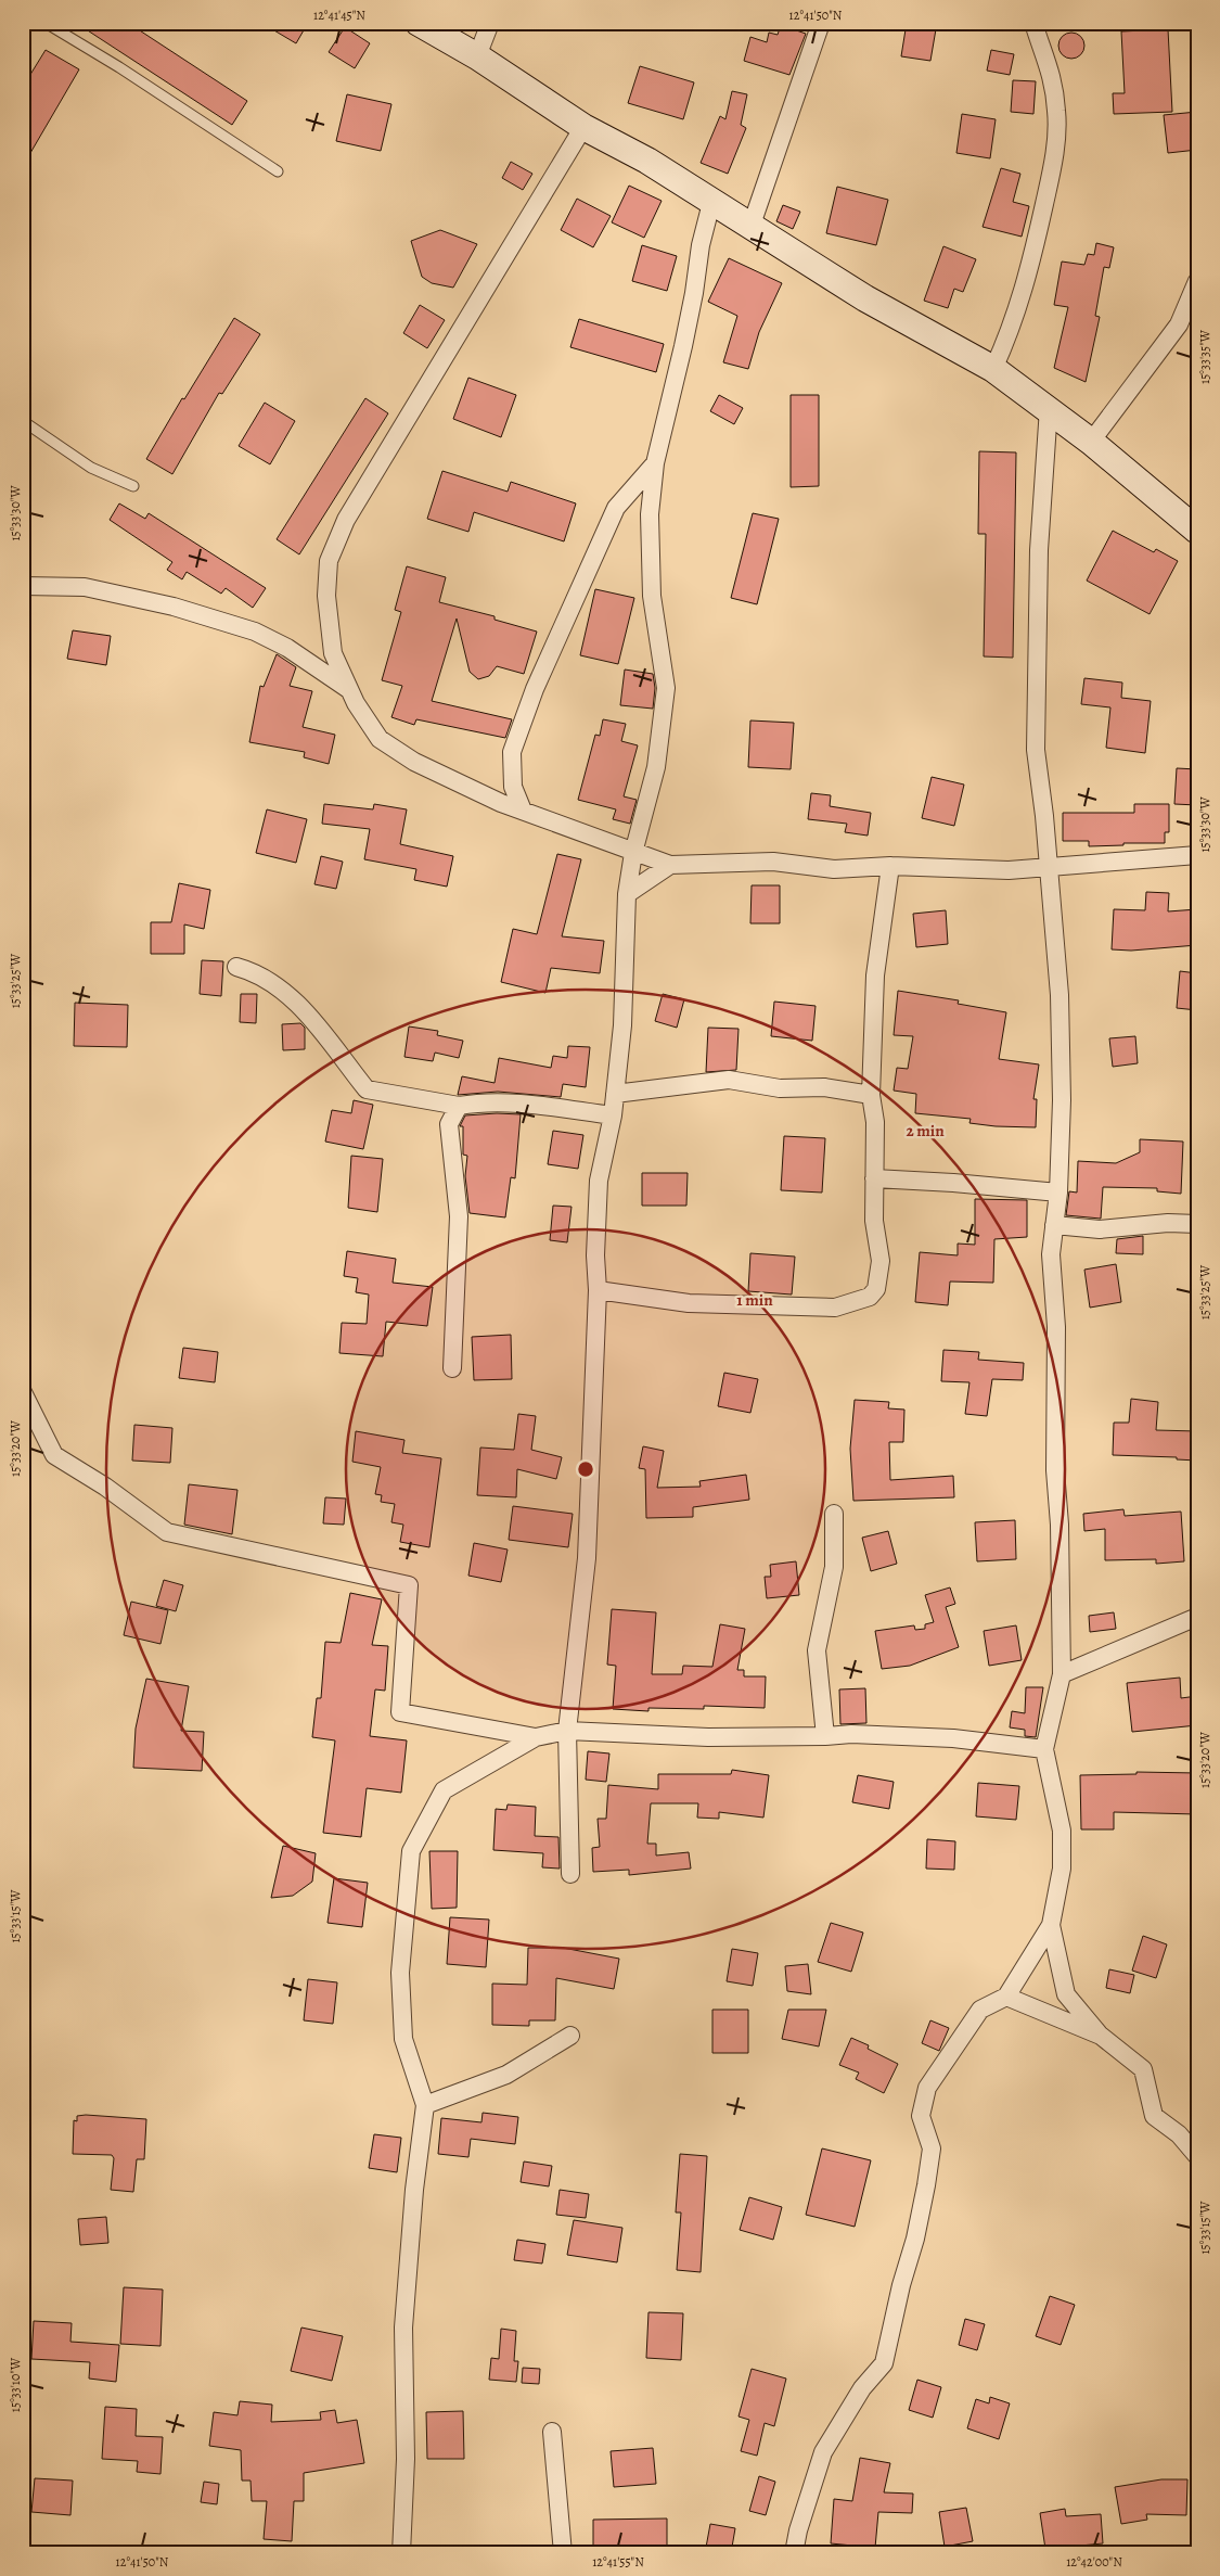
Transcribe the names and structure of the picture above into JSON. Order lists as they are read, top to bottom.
{
  "coordinates": [
    "12°41'45\"N",
    "12°41'50\"N",
    "15°33'35\"W",
    "15°33'30\"W",
    "15°33'25\"W",
    "15°33'20\"W",
    "15°33'15\"W",
    "15°33'10\"W",
    "12°41'55\"N",
    "12°42'00\"N"
  ],
  "rings": ["2 min", "1 min"]
}
